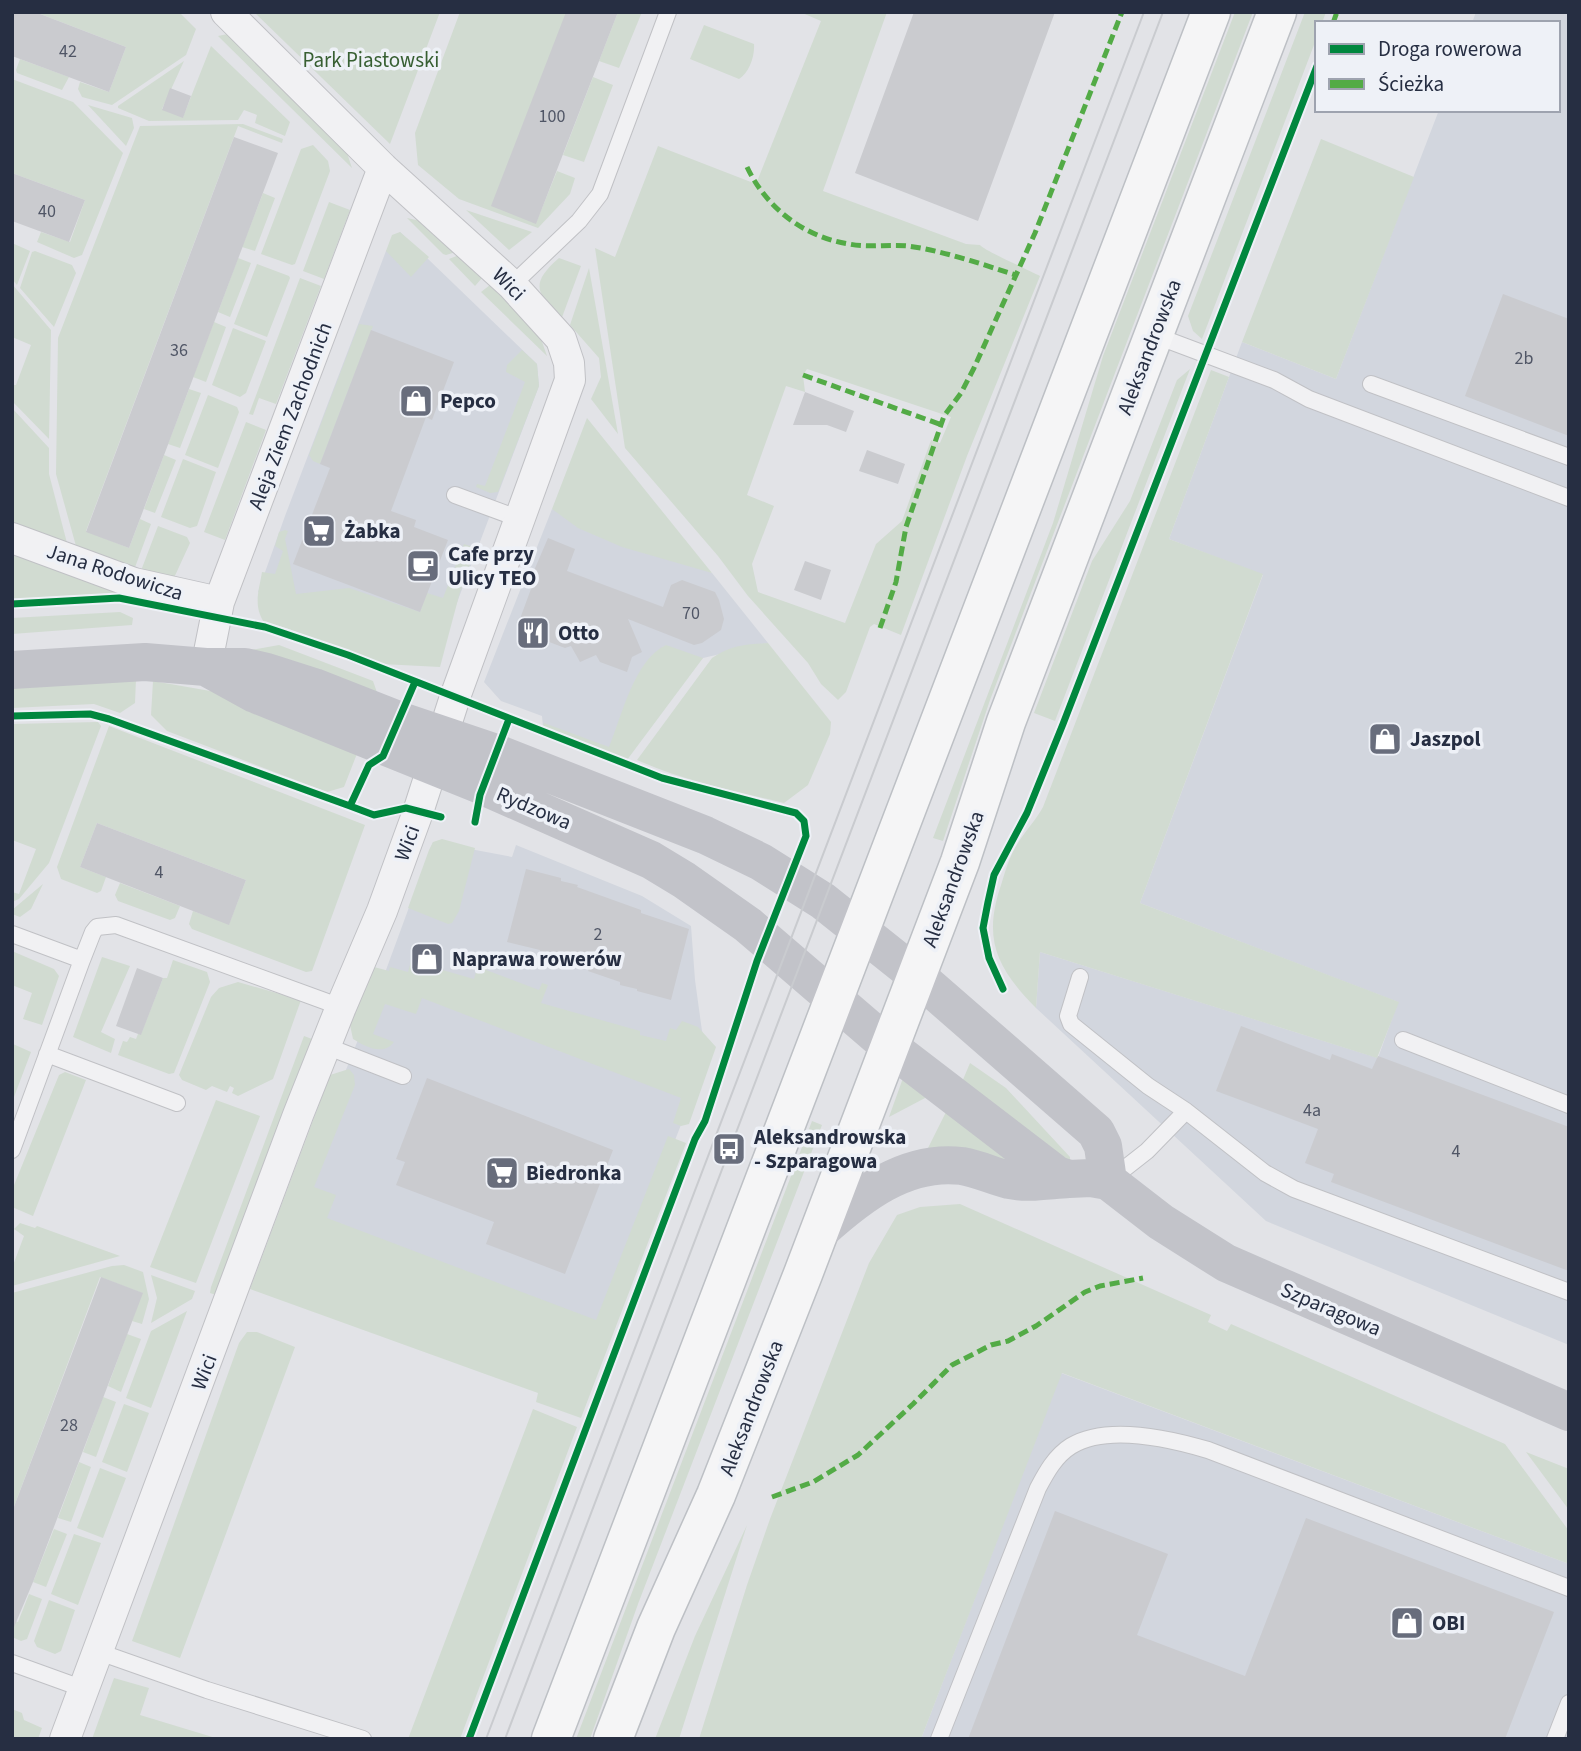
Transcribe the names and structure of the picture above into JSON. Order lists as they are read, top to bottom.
{
  "streets": {
    "main road": ["Aleksandrowska"],
    "street": [
      "Wici",
      "Aleja Ziem Zachodnich",
      "Jana Rodowicza",
      "Rydzowa",
      "Szparagowa"
    ]
  },
  "crossings": [
    ["Wici", "Aleja Ziem Zachodnich"],
    ["Wici", "Rydzowa"],
    ["Aleksandrowska", "Rydzowa"],
    ["Aleja Ziem Zachodnich", "Jana Rodowicza"],
    ["Aleja Ziem Zachodnich", "Rydzowa"]
  ],
  "parks": ["Park Piastowski"],
  "places": {
    "shop": [
      "Pepco",
      "Jaszpol",
      "Naprawa rowerów",
      "OBI"
    ],
    "supermarket": ["Żabka", "Biedronka"],
    "cafe": ["Cafe przy Ulicy TEO"],
    "restaurant": ["Otto"],
    "bus stop": ["Aleksandrowska - Szparagowa"]
  },
  "house_numbers": [
    "42",
    "100",
    "40",
    "36",
    "2b",
    "70",
    "4",
    "2",
    "4a",
    "4",
    "28"
  ],
  "legend": ["Droga rowerowa", "Ścieżka"]
}
